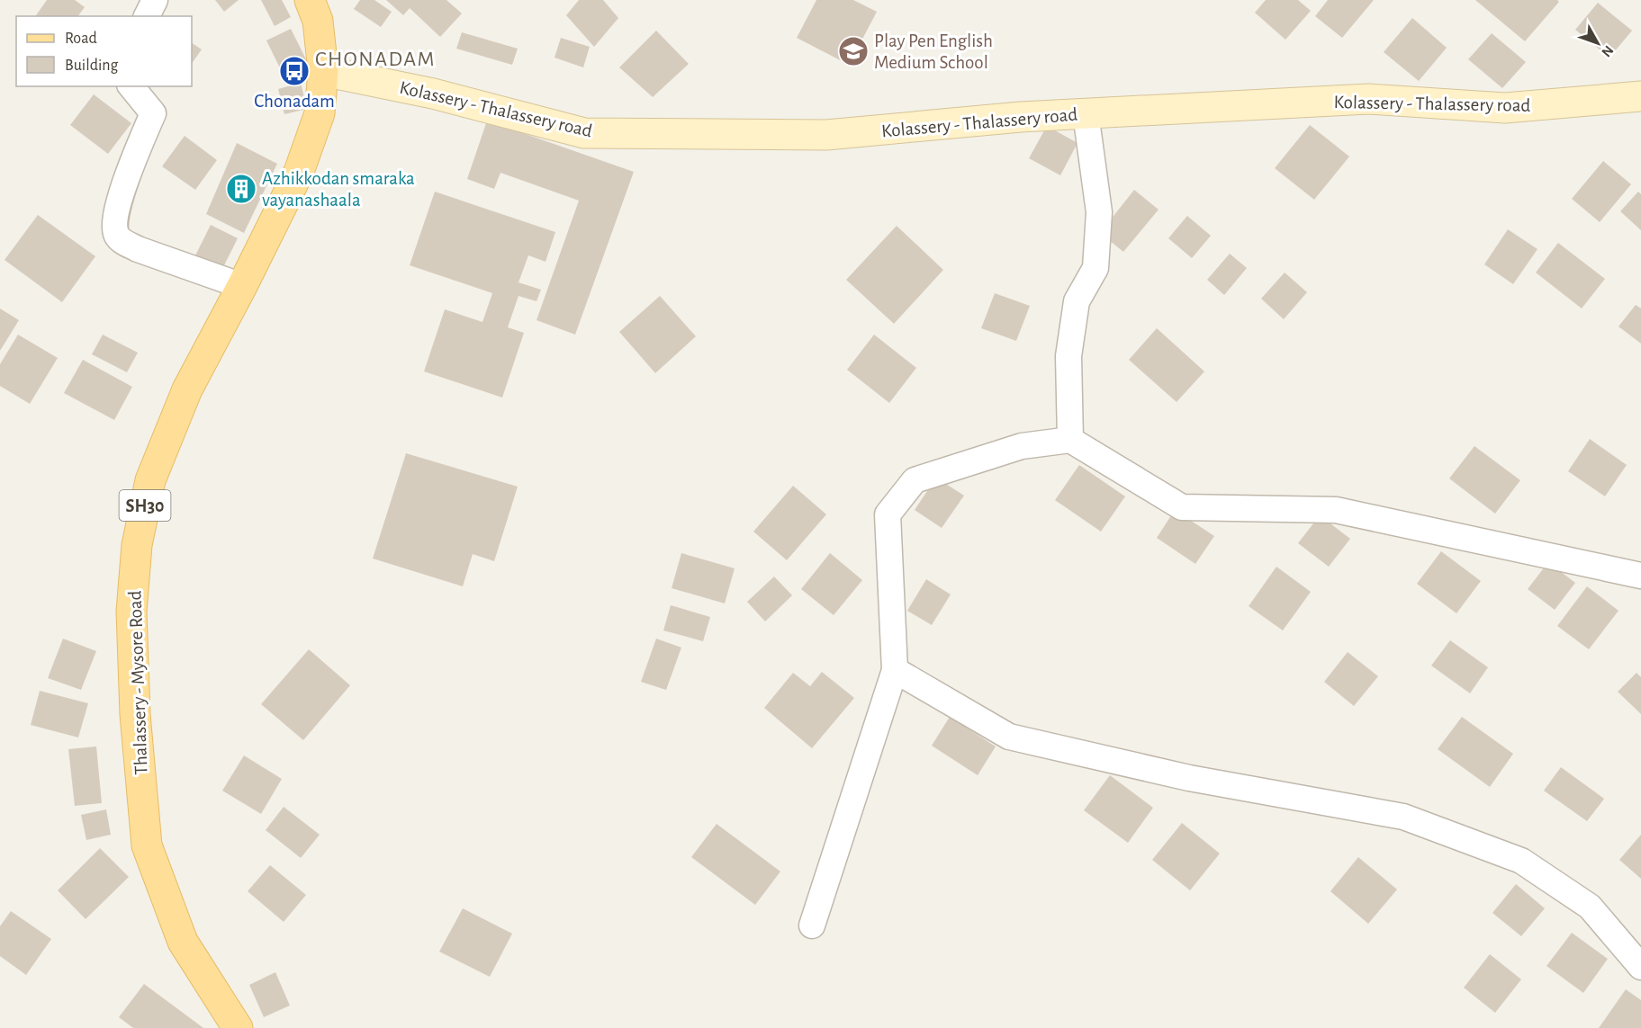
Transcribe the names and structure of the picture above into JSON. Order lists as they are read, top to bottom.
{
  "streets": {
    "main road": ["Kolassery - Thalassery road", "SH30", "Thalassery - Mysore Road"]
  },
  "crossings": [
    ["Kolassery - Thalassery road", "Thalassery - Mysore Road"]
  ],
  "districts": ["CHONADAM"],
  "places": {
    "school or university": ["Play Pen English Medium School"],
    "bus stop": ["Chonadam"],
    "building": ["Azhikkodan smaraka vayanashaala"]
  },
  "legend": ["Road", "Building"],
  "north": "bottom right"
}
